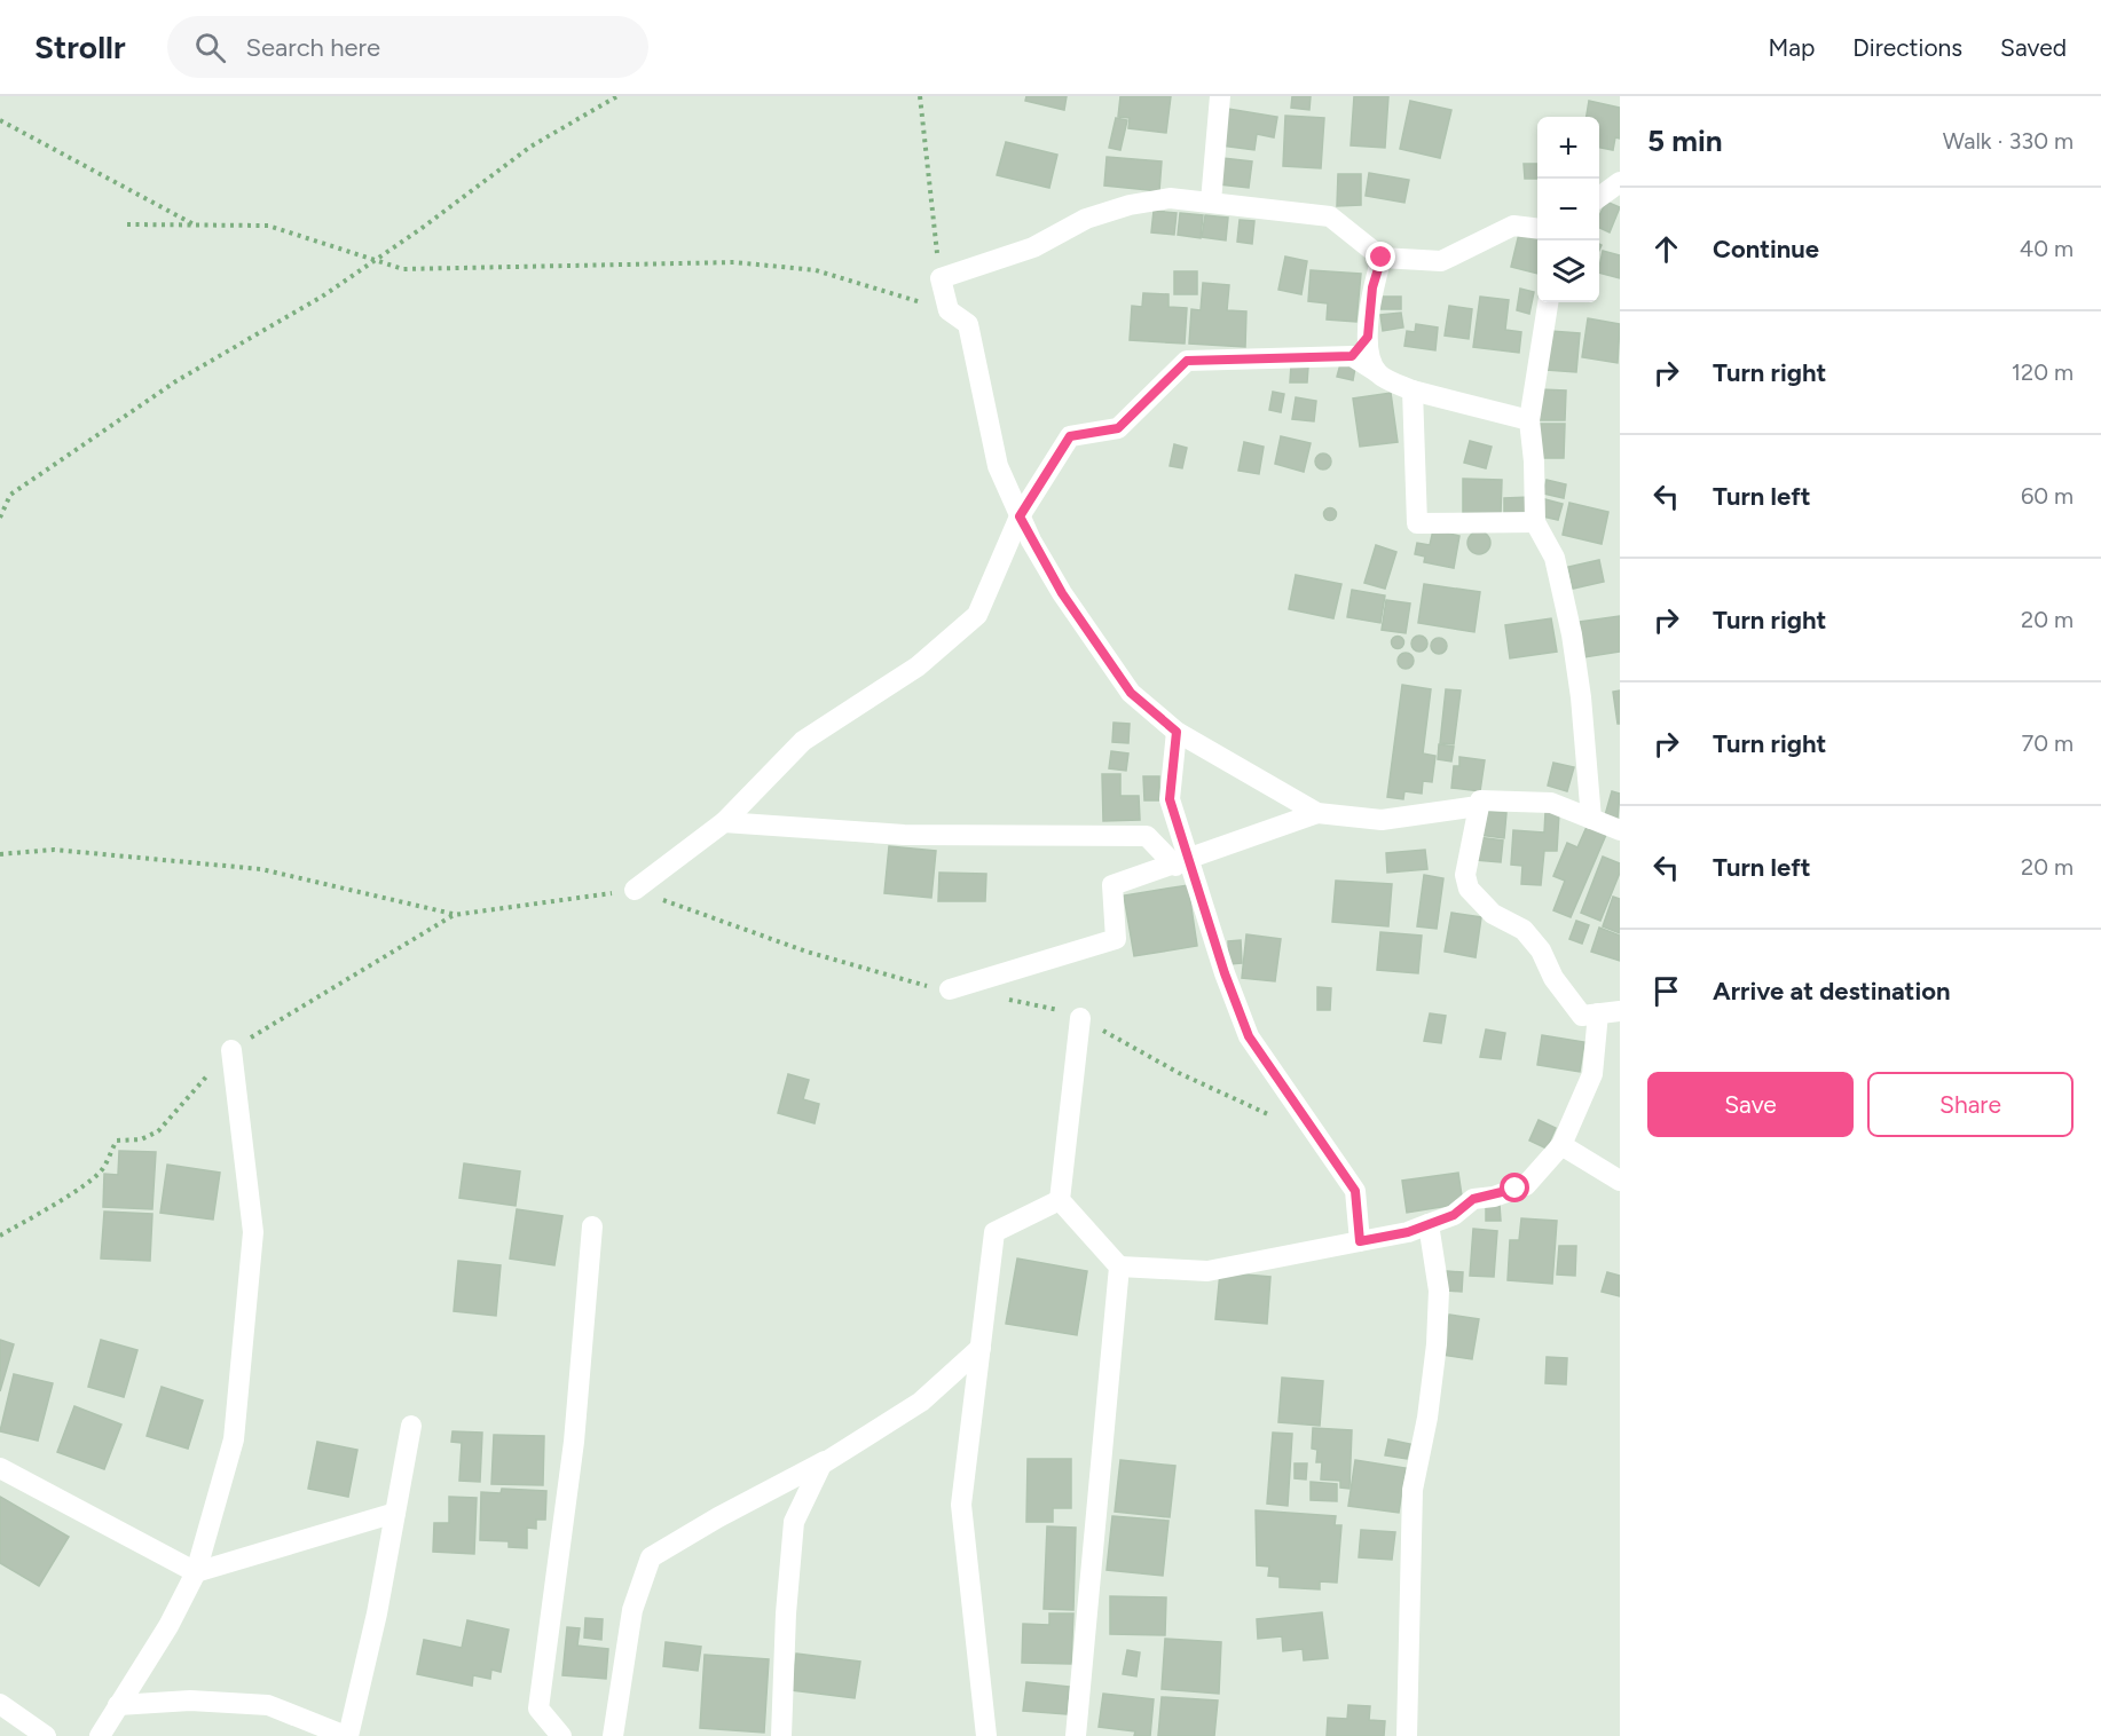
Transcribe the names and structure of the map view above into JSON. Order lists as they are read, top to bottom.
{
  "page": {
    "header": "Strollr",
    "search": "Search here",
    "nav": ["Map", "Directions", "Saved"],
    "heading": ["5 min", "Walk · 330 m"],
    "map_buttons": ["+", "−"],
    "list": [
      ["Continue", "40 m"],
      ["Turn right", "120 m"],
      ["Turn left", "60 m"],
      ["Turn right", "20 m"],
      ["Turn right", "70 m"],
      ["Turn left", "20 m"],
      "Arrive at destination"
    ],
    "buttons": ["Save", "Share"]
  }
}
